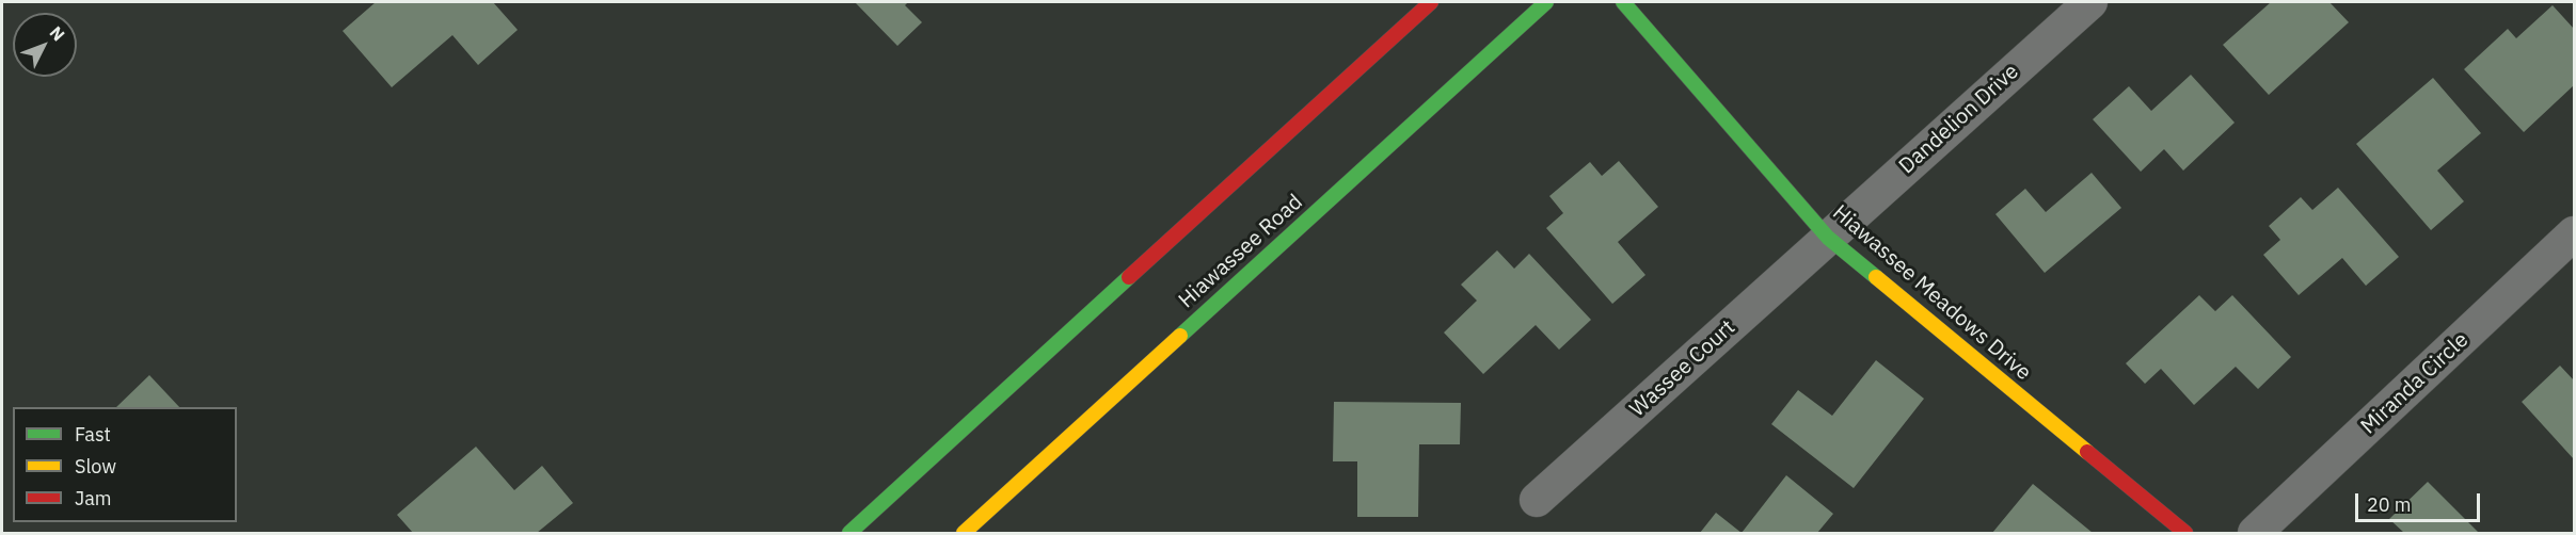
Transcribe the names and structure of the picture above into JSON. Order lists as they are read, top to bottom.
{
  "streets": {
    "street": [
      "Dandelion Drive",
      "Hiawassee Road",
      "Hiawassee Meadows Drive",
      "Wassee Court",
      "Miranda Circle"
    ]
  },
  "crossings": [
    ["Dandelion Drive", "Hiawassee Meadows Drive"],
    ["Dandelion Drive", "Wassee Court"],
    ["Hiawassee Meadows Drive", "Wassee Court"]
  ],
  "legend": ["Fast", "Slow", "Jam"],
  "scale_bar": "20 m",
  "north": "top right"
}
